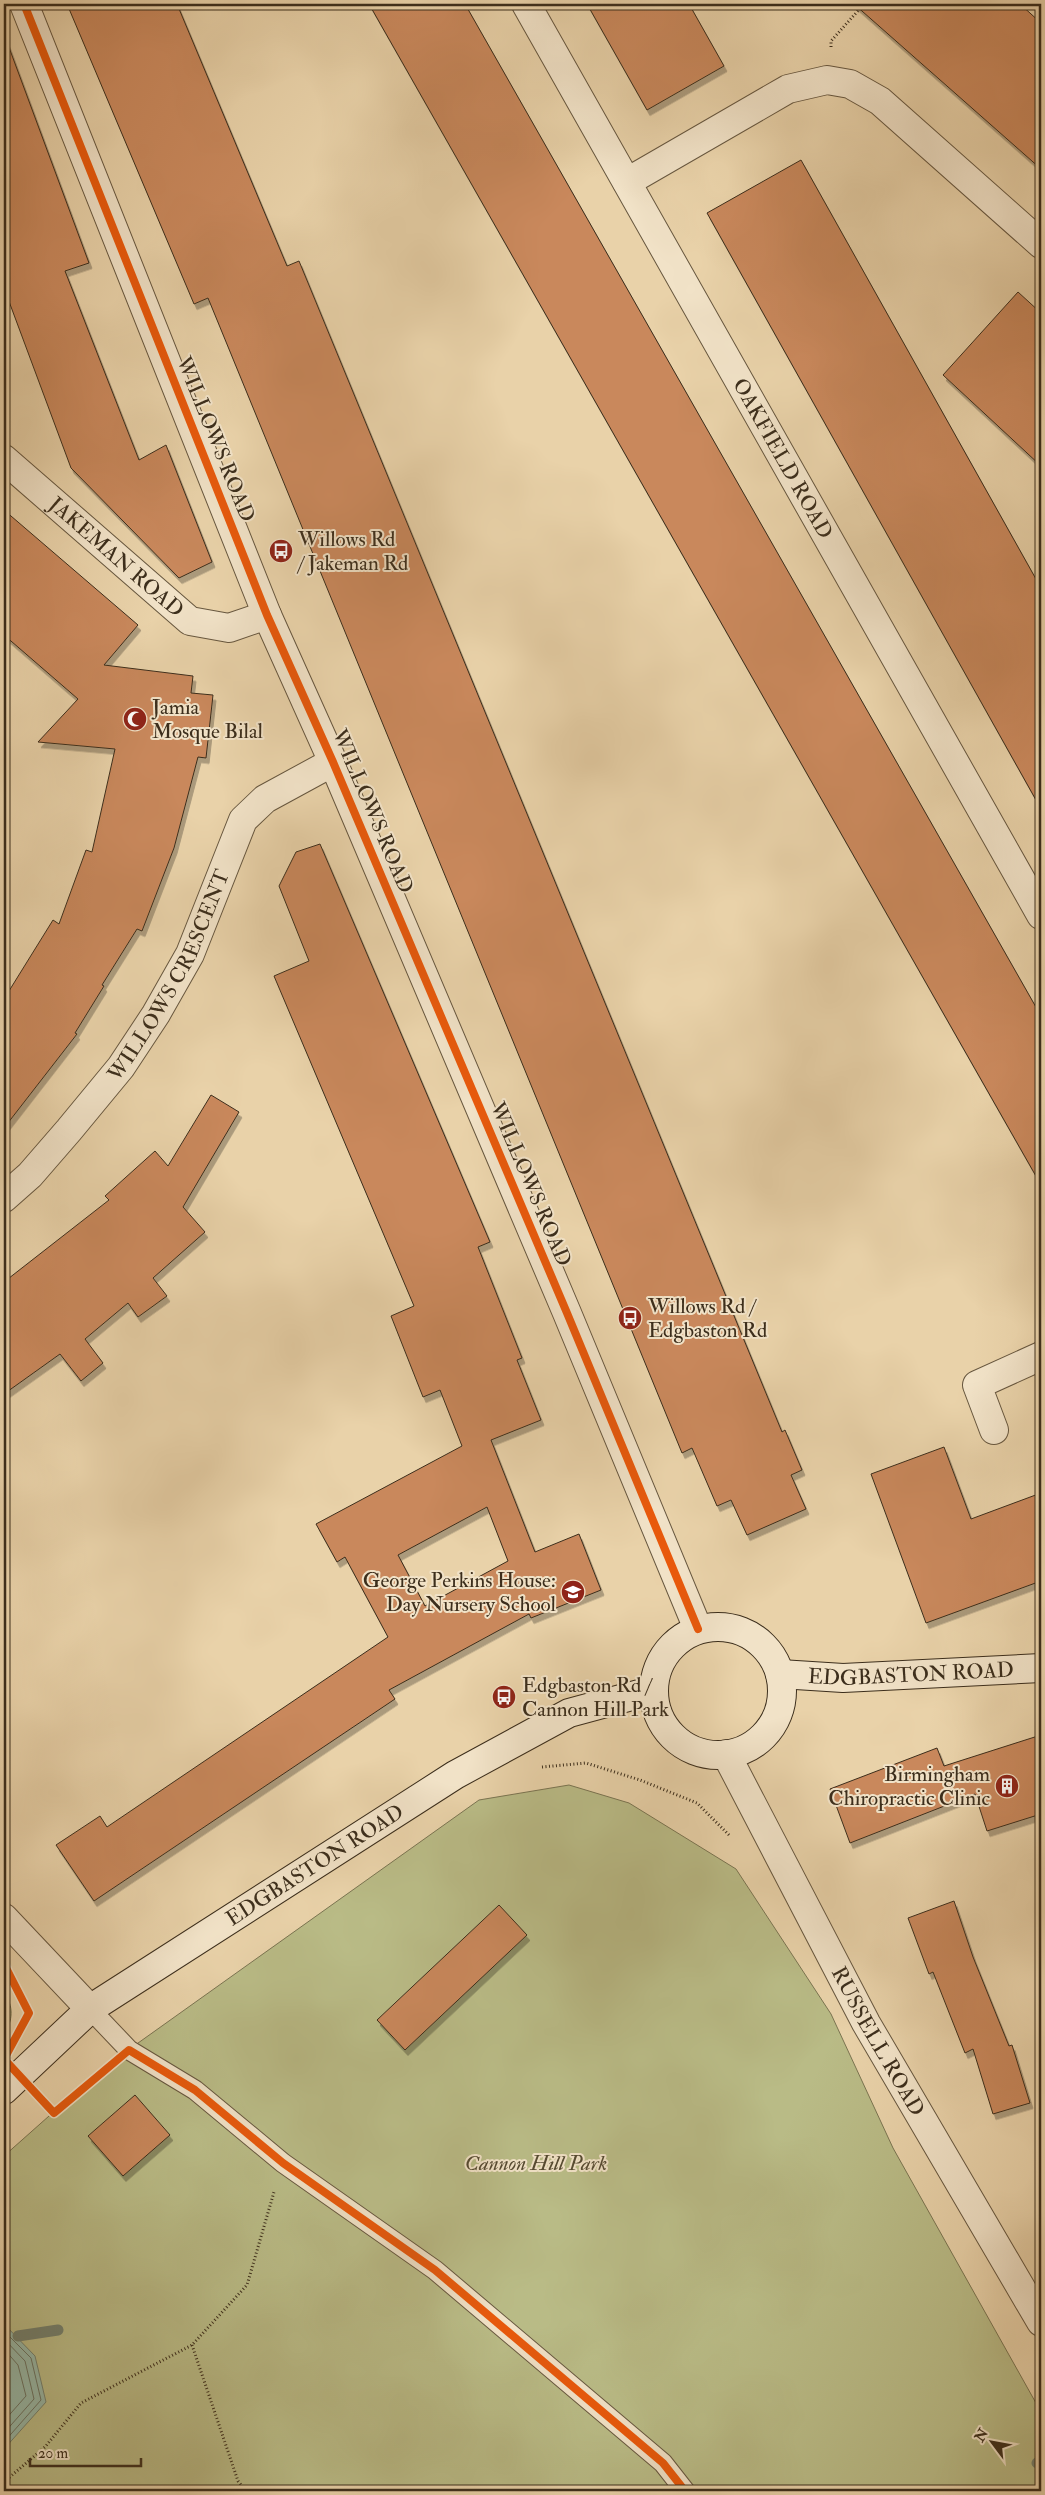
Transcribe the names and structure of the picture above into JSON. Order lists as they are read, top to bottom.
{
  "streets": {
    "street": [
      "WILLOWS ROAD",
      "OAKFIELD ROAD",
      "JAKEMAN ROAD",
      "WILLOWS CRESCENT",
      "EDGBASTON ROAD",
      "RUSSELL ROAD"
    ]
  },
  "crossings": [
    ["WILLOWS ROAD", "JAKEMAN ROAD"],
    ["WILLOWS ROAD", "WILLOWS CRESCENT"],
    ["WILLOWS ROAD", "EDGBASTON ROAD"],
    ["WILLOWS ROAD", "RUSSELL ROAD"],
    ["EDGBASTON ROAD", "RUSSELL ROAD"]
  ],
  "parks": ["Cannon Hill Park"],
  "places": {
    "bus stop": ["Willows Rd / Jakeman Rd", "Willows Rd / Edgbaston Rd", "Edgbaston Rd / Cannon Hill Park"],
    "mosque": ["Jamia Mosque Bilal"],
    "school or university": ["George Perkins House: Day Nursery School"],
    "building": ["Birmingham Chiropractic Clinic"]
  },
  "scale_bar": "20 m",
  "north": "top left"
}
